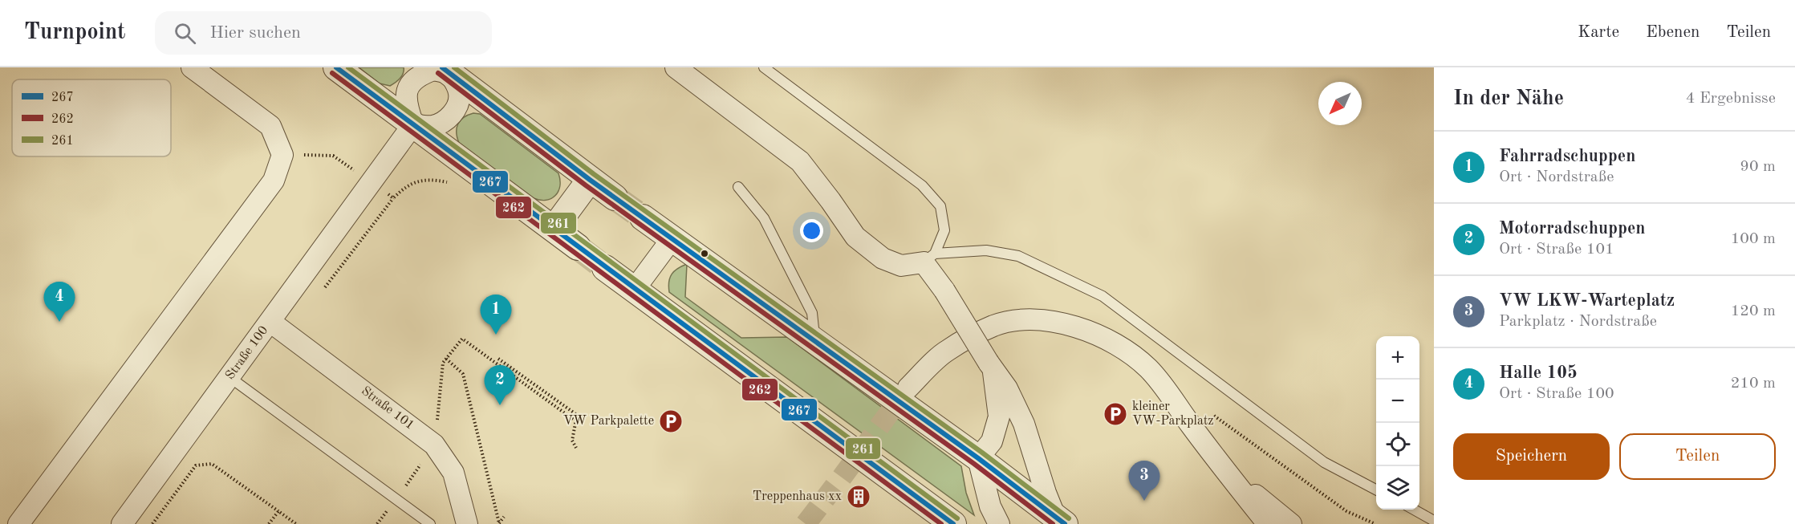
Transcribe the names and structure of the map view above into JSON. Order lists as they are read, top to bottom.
{
  "streets": {
    "street": ["Straße 100", "Straße 101"]
  },
  "crossings": [
    ["Straße 100", "Straße 101"]
  ],
  "places": {
    "parking": ["kleiner VW-Parkplatz", "VW Parkpalette"],
    "building": ["Treppenhaus xx"]
  },
  "lines": ["transit line 267", "transit line 261", "transit line 262"],
  "legend": ["267", "262", "261"],
  "north": "bottom left",
  "page": {
    "header": "Turnpoint",
    "search": "Hier suchen",
    "nav": ["Karte", "Ebenen", "Teilen"],
    "heading": ["In der Nähe", "4 Ergebnisse"],
    "list": [
      {
        "mark": "1",
        "name": "Fahrradschuppen",
        "note": "Ort · Nordstraße",
        "value": "90 m"
      },
      {
        "mark": "2",
        "name": "Motorradschuppen",
        "note": "Ort · Straße 101",
        "value": "100 m"
      },
      {
        "mark": "3",
        "name": "VW LKW-Warteplatz",
        "note": "Parkplatz · Nordstraße",
        "value": "120 m"
      },
      {
        "mark": "4",
        "name": "Halle 105",
        "note": "Ort · Straße 100",
        "value": "210 m"
      }
    ],
    "pins": [
      "4",
      "1",
      "2",
      "3"
    ],
    "map_buttons": ["+", "−"],
    "buttons": ["Speichern", "Teilen"]
  }
}
